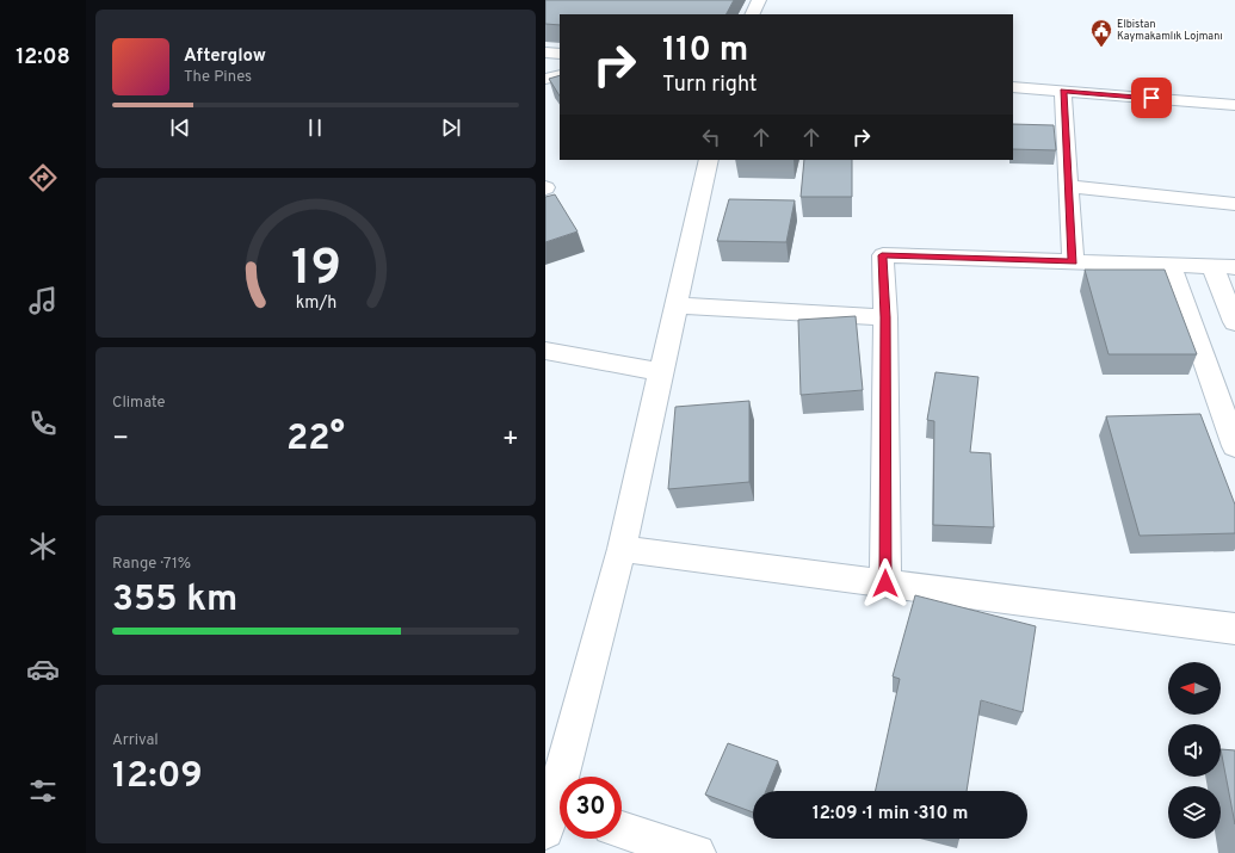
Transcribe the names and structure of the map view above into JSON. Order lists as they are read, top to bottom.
{
  "places": {
    "public building": ["Elbistan Kaymakamlık Lojmanı"]
  },
  "north": "left",
  "page": {
    "tabs": "12:08",
    "turn": ["110 m", "Turn right"],
    "song": ["Afterglow", "The Pines"],
    "tile": [
      "Climate",
      ["Range · 71%", "355 km"],
      ["Arrival", "12:09"]
    ],
    "heat": ["−", "22°", "+"],
    "limit": "30",
    "trip": "12:09 · 1 min · 310 m",
    "gauge": ["19", "km/h"]
  }
}
